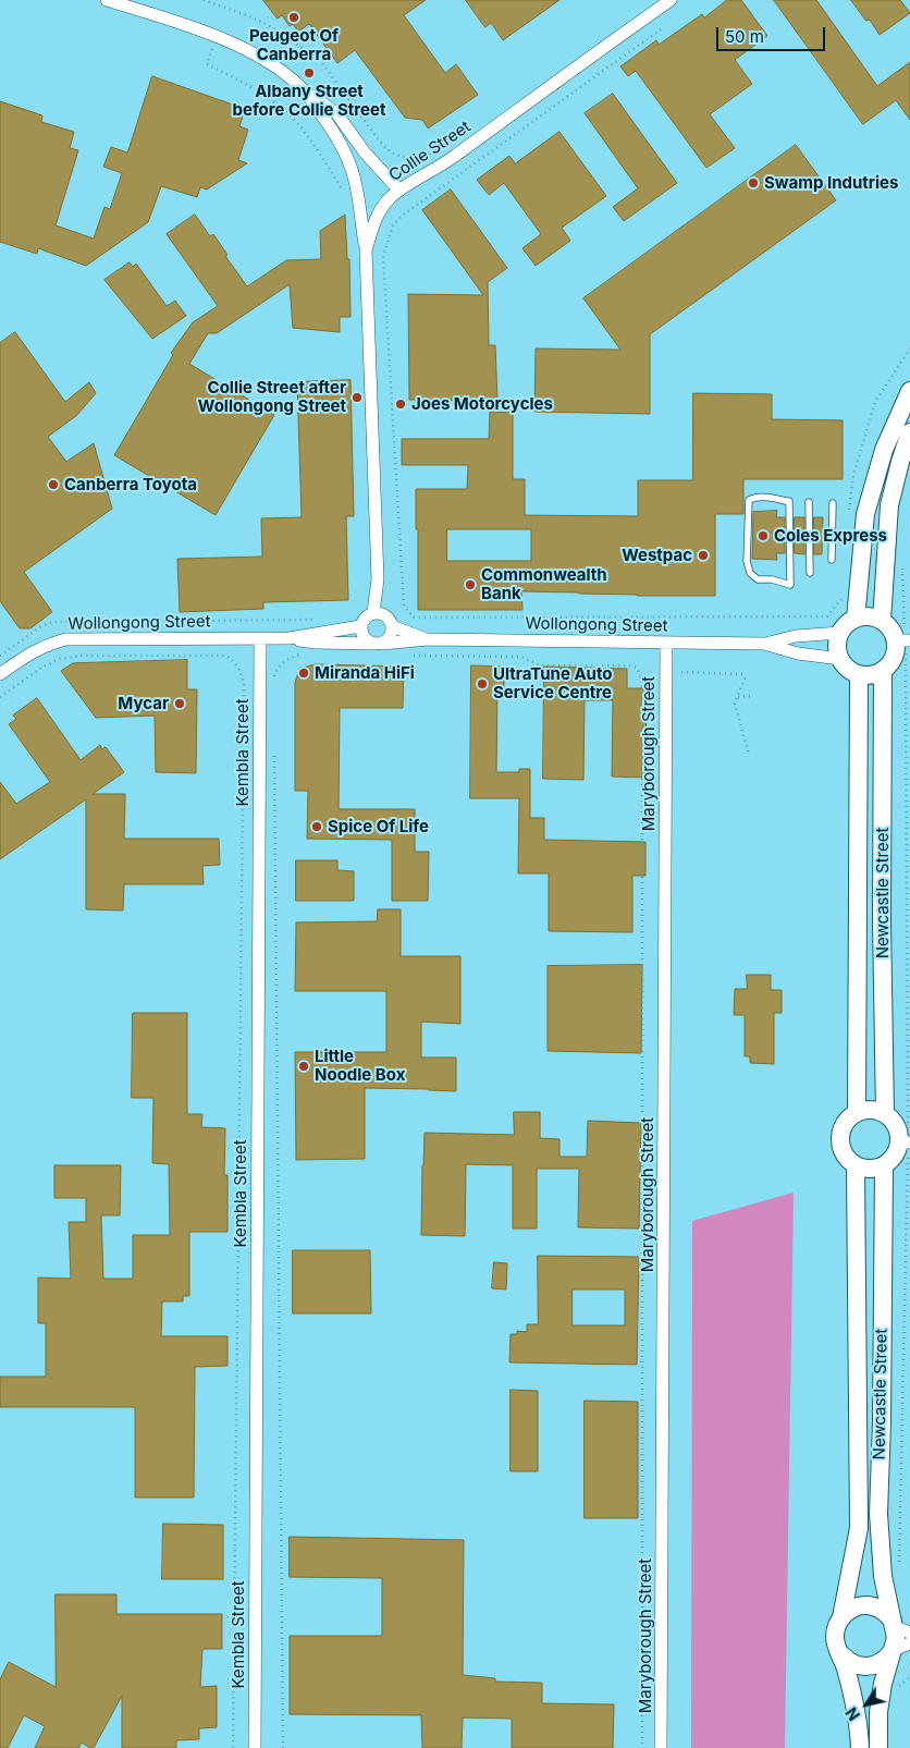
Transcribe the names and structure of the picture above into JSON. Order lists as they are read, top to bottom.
{
  "streets": {
    "main road": ["Newcastle Street"],
    "street": [
      "Collie Street",
      "Wollongong Street",
      "Kembla Street",
      "Maryborough Street"
    ]
  },
  "crossings": [
    ["Collie Street", "Wollongong Street"],
    ["Wollongong Street", "Kembla Street"],
    ["Wollongong Street", "Maryborough Street"],
    ["Wollongong Street", "Newcastle Street"]
  ],
  "places": [
    "Peugeot Of Canberra",
    "Albany Street before Collie Street",
    "Swamp Indutries",
    "Collie Street after Wollongong Street",
    "Joes Motorcycles",
    "Canberra Toyota",
    "Coles Express",
    "Westpac",
    "Commonwealth Bank",
    "Miranda HiFi",
    "UltraTune Auto Service Centre",
    "Mycar",
    "Spice Of Life",
    "Little Noodle Box"
  ],
  "scale_bar": "50 m",
  "north": "bottom left"
}
